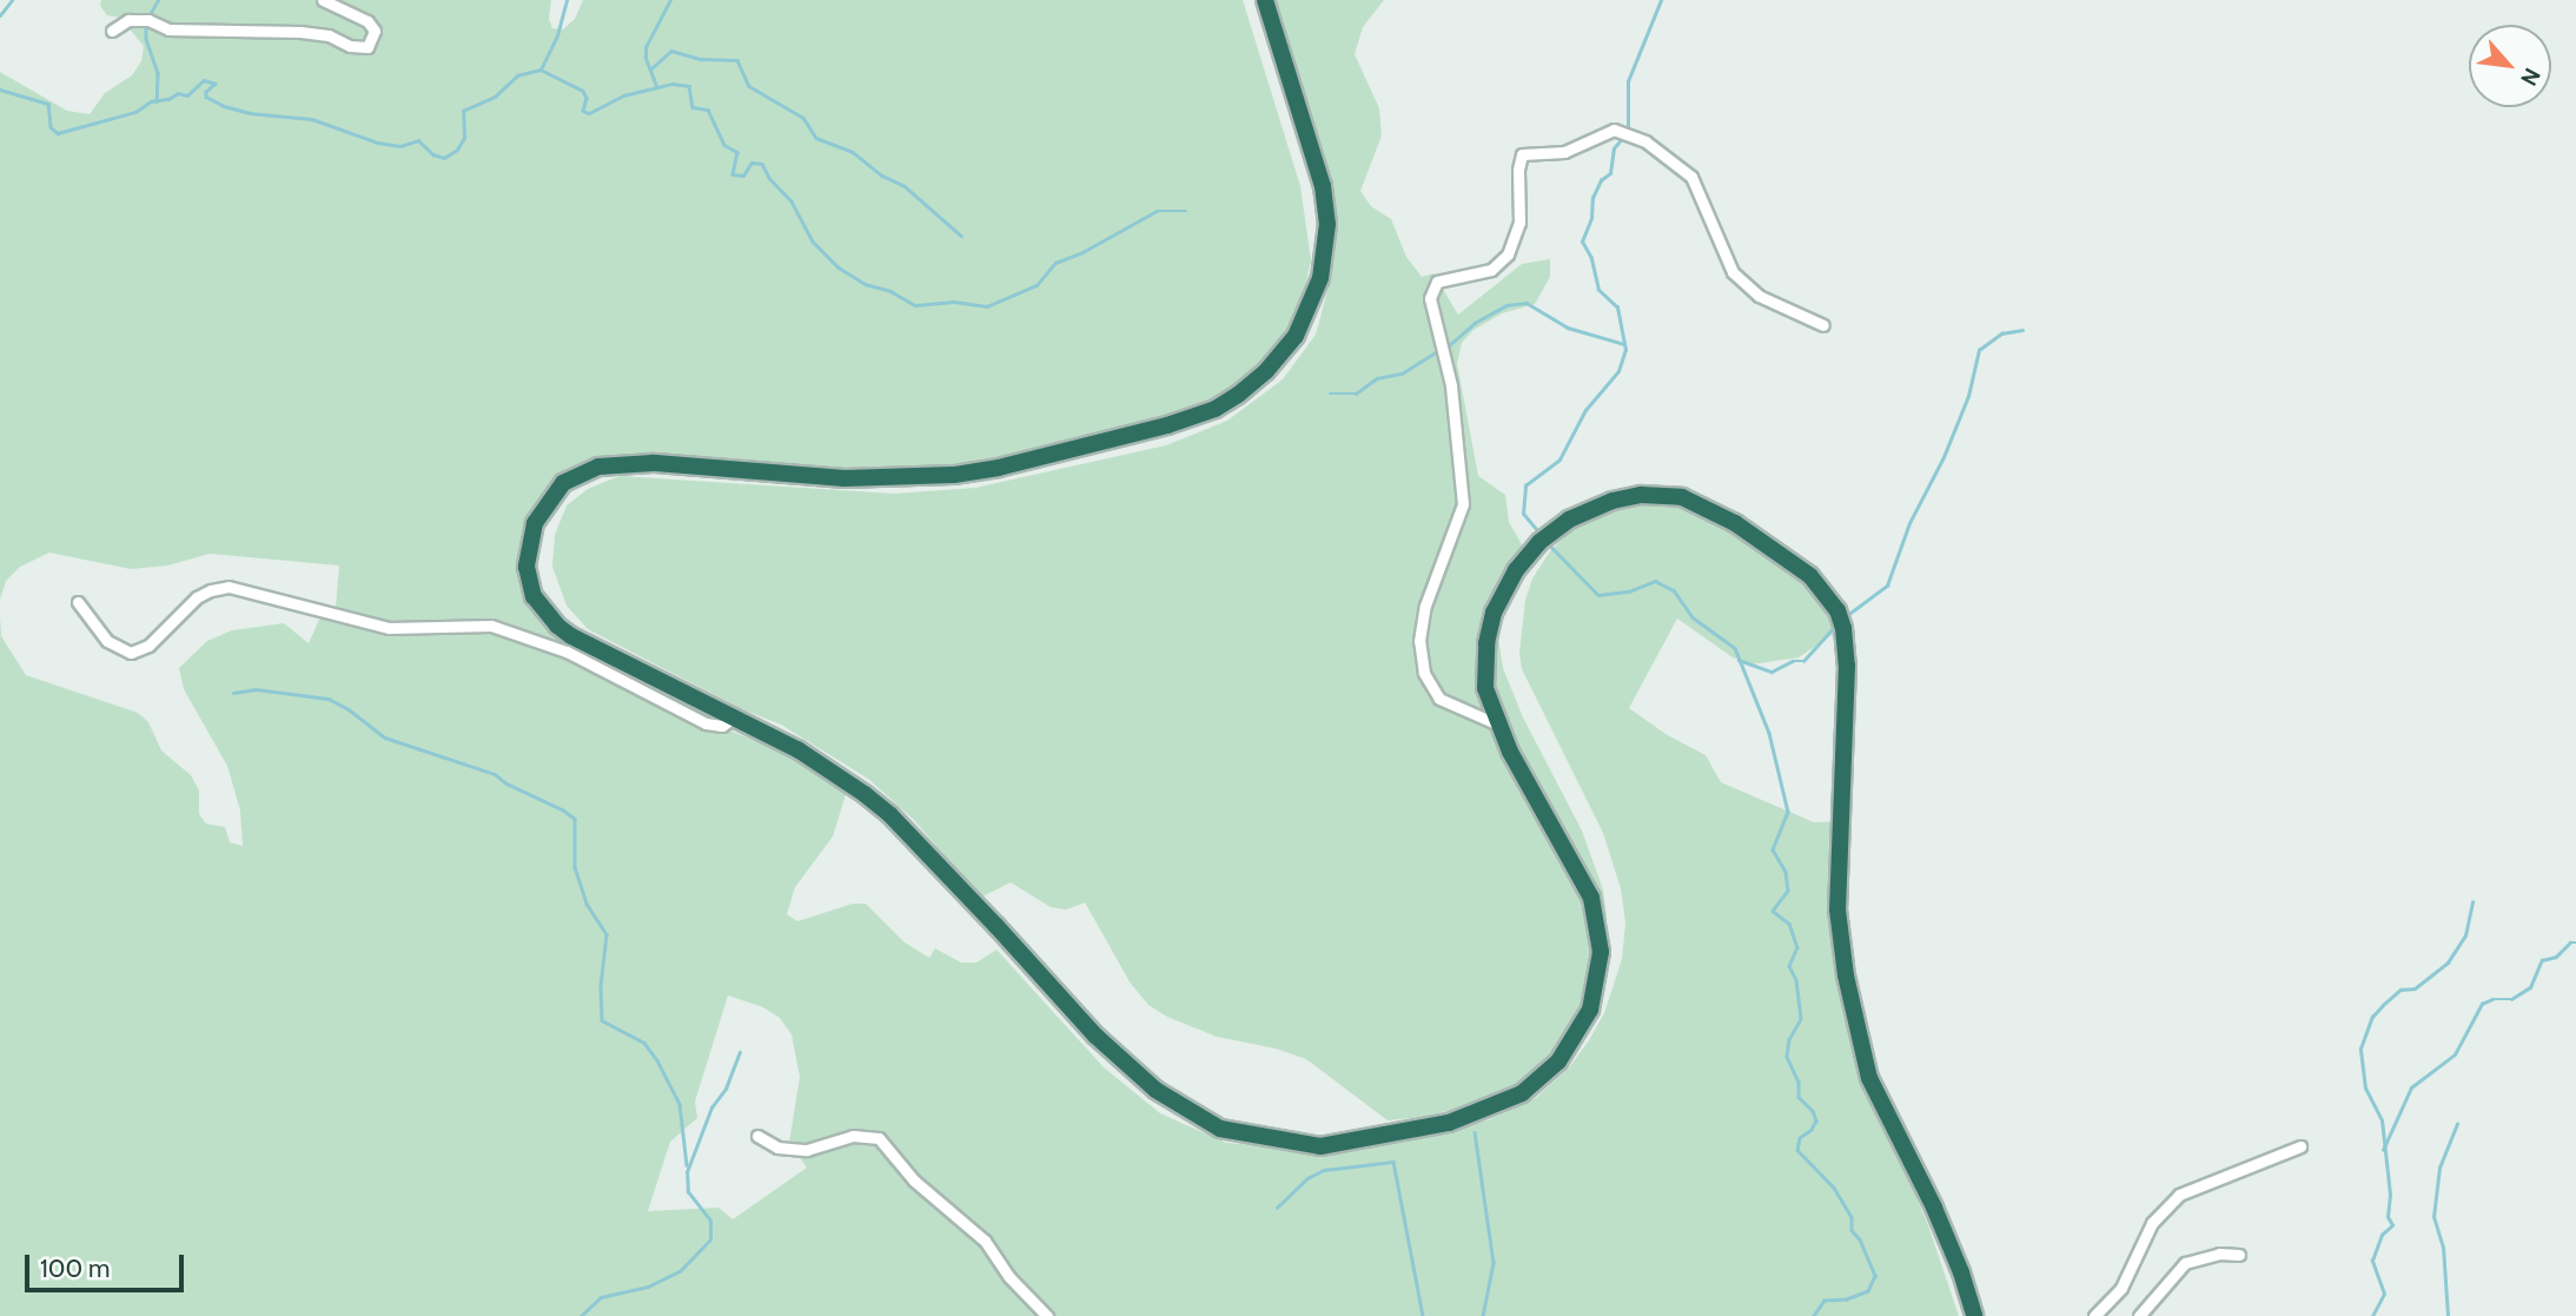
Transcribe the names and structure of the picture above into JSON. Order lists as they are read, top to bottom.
{
  "scale_bar": "100 m",
  "north": "bottom right"
}
